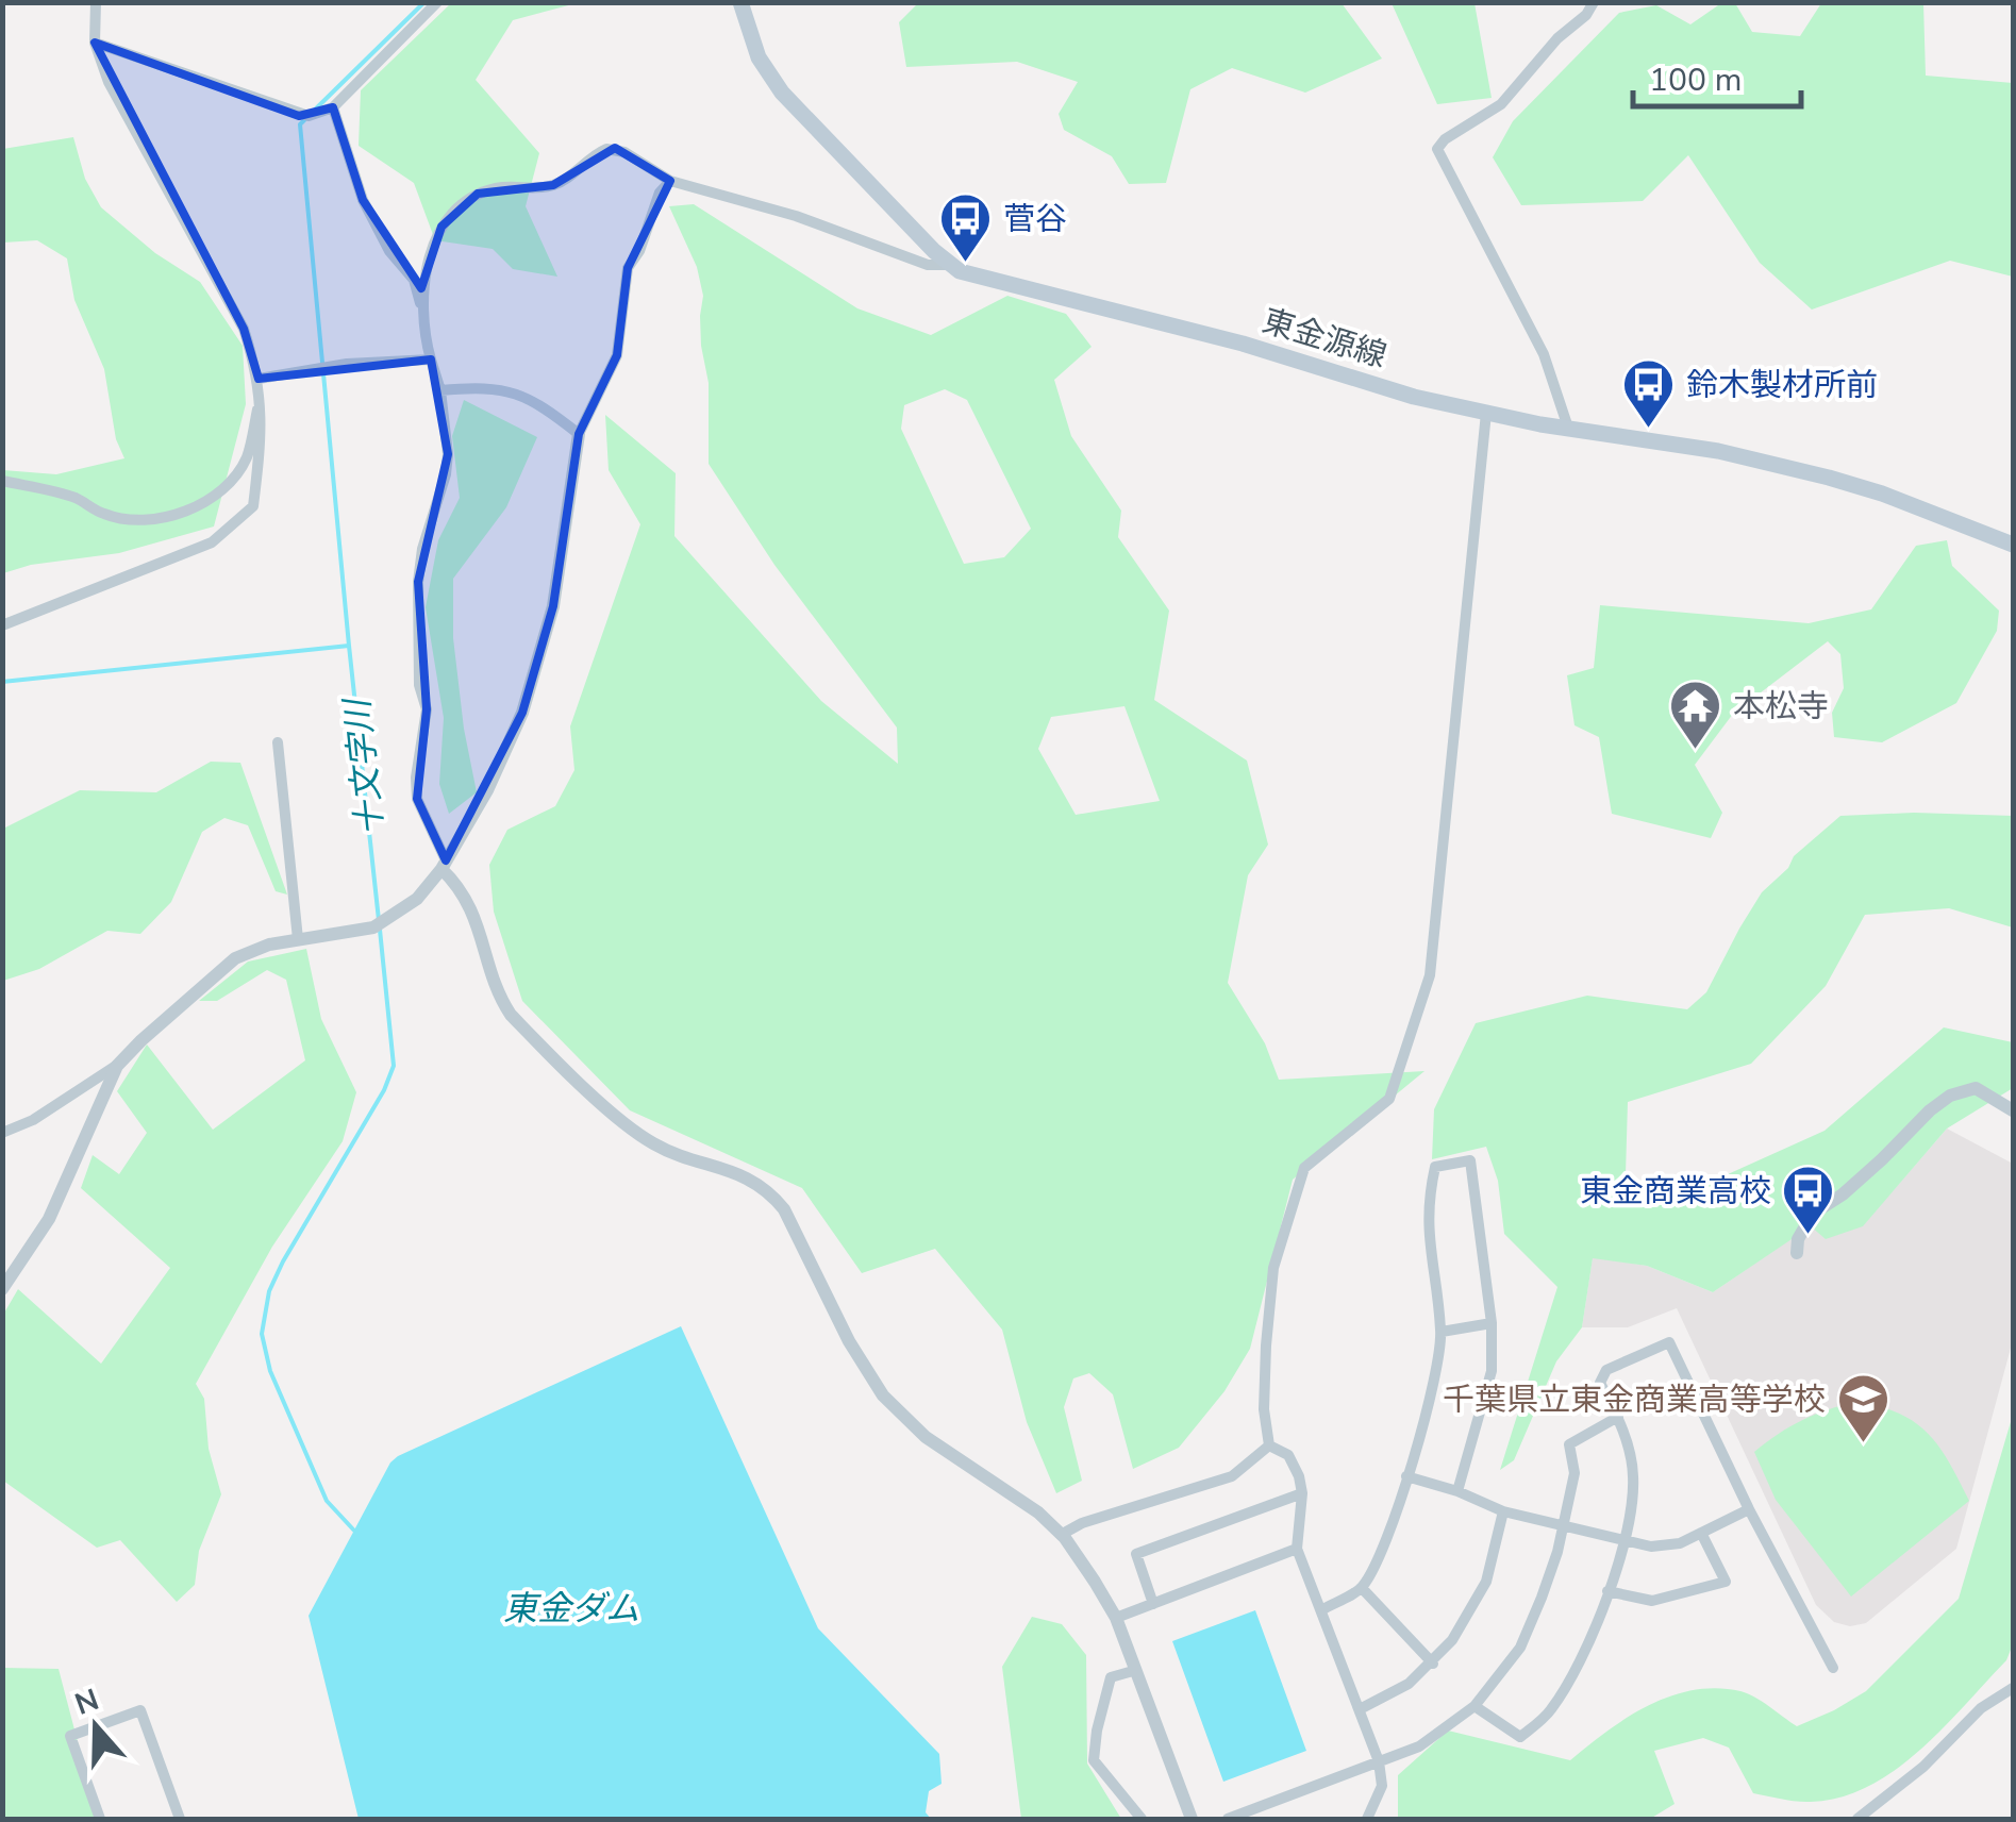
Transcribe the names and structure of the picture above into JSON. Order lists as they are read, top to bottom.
{
  "streets": {
    "main road": ["東金源線"]
  },
  "water": ["十文字川", "東金ダム"],
  "places": {
    "bus stop": ["菅谷", "鈴木製材所前", "東金商業高校"],
    "temple": ["本松寺"],
    "school or university": ["千葉県立東金商業高等学校"]
  },
  "scale_bar": "100 m",
  "north": "top"
}
